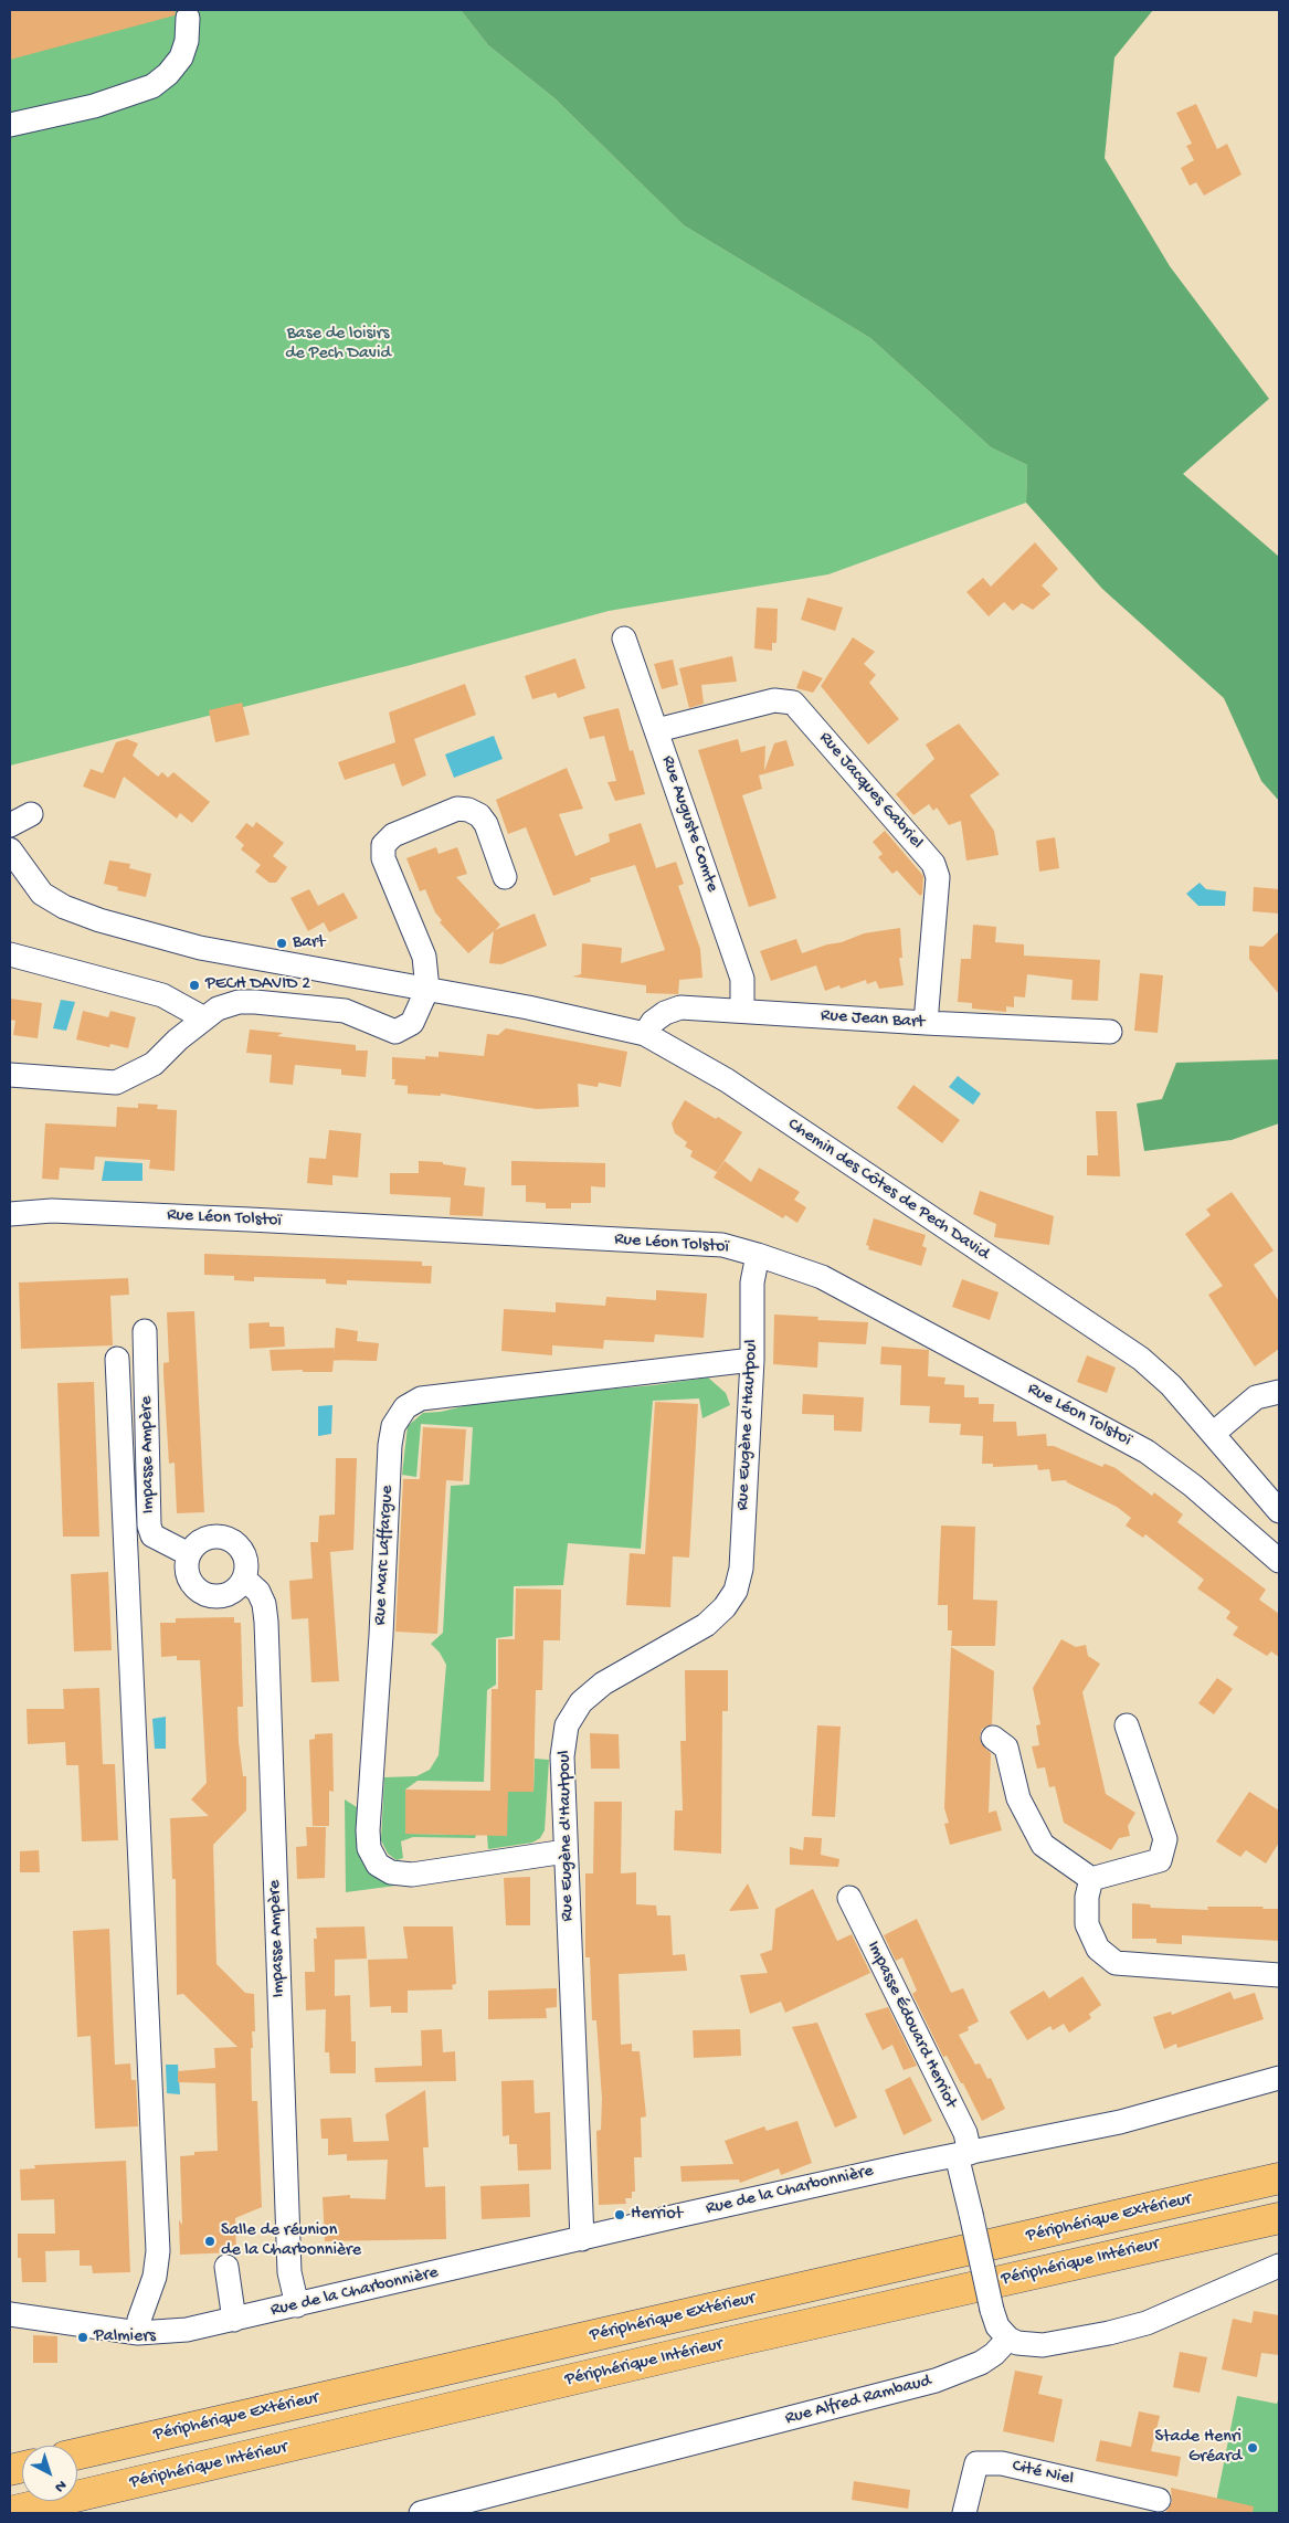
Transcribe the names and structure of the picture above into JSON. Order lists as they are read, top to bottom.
{
  "streets": {
    "highway": ["Périphérique Extérieur", "Périphérique Intérieur"],
    "street": [
      "Rue Jacques Gabriel",
      "Rue Auguste Comte",
      "Rue Jean Bart",
      "Chemin des Côtes de Pech David",
      "Rue Léon Tolstoï",
      "Rue Eugène d'Hautpoul",
      "Impasse Ampère",
      "Rue Marc Laffargue",
      "Impasse Édouard Herriot",
      "Rue de la Charbonnière",
      "Rue Alfred Rambaud",
      "Cité Niel"
    ]
  },
  "crossings": [
    ["Rue Jacques Gabriel", "Rue Auguste Comte"],
    ["Rue Jacques Gabriel", "Rue Jean Bart"],
    ["Rue Auguste Comte", "Rue Jean Bart"],
    ["Rue Jean Bart", "Chemin des Côtes de Pech David"],
    ["Rue Léon Tolstoï", "Rue Eugène d'Hautpoul"],
    ["Rue Eugène d'Hautpoul", "Rue Marc Laffargue"],
    ["Rue Eugène d'Hautpoul", "Rue de la Charbonnière"],
    ["Impasse Ampère", "Rue de la Charbonnière"],
    ["Impasse Édouard Herriot", "Rue de la Charbonnière"],
    ["Impasse Édouard Herriot", "Rue Alfred Rambaud"]
  ],
  "parks": ["Base de loisirs de Pech David"],
  "places": [
    "Bart",
    "PECH DAVID 2",
    "Herriot",
    "Salle de réunion de la Charbonnière",
    "Palmiers",
    "Stade Henri Gréard"
  ],
  "north": "bottom right"
}
